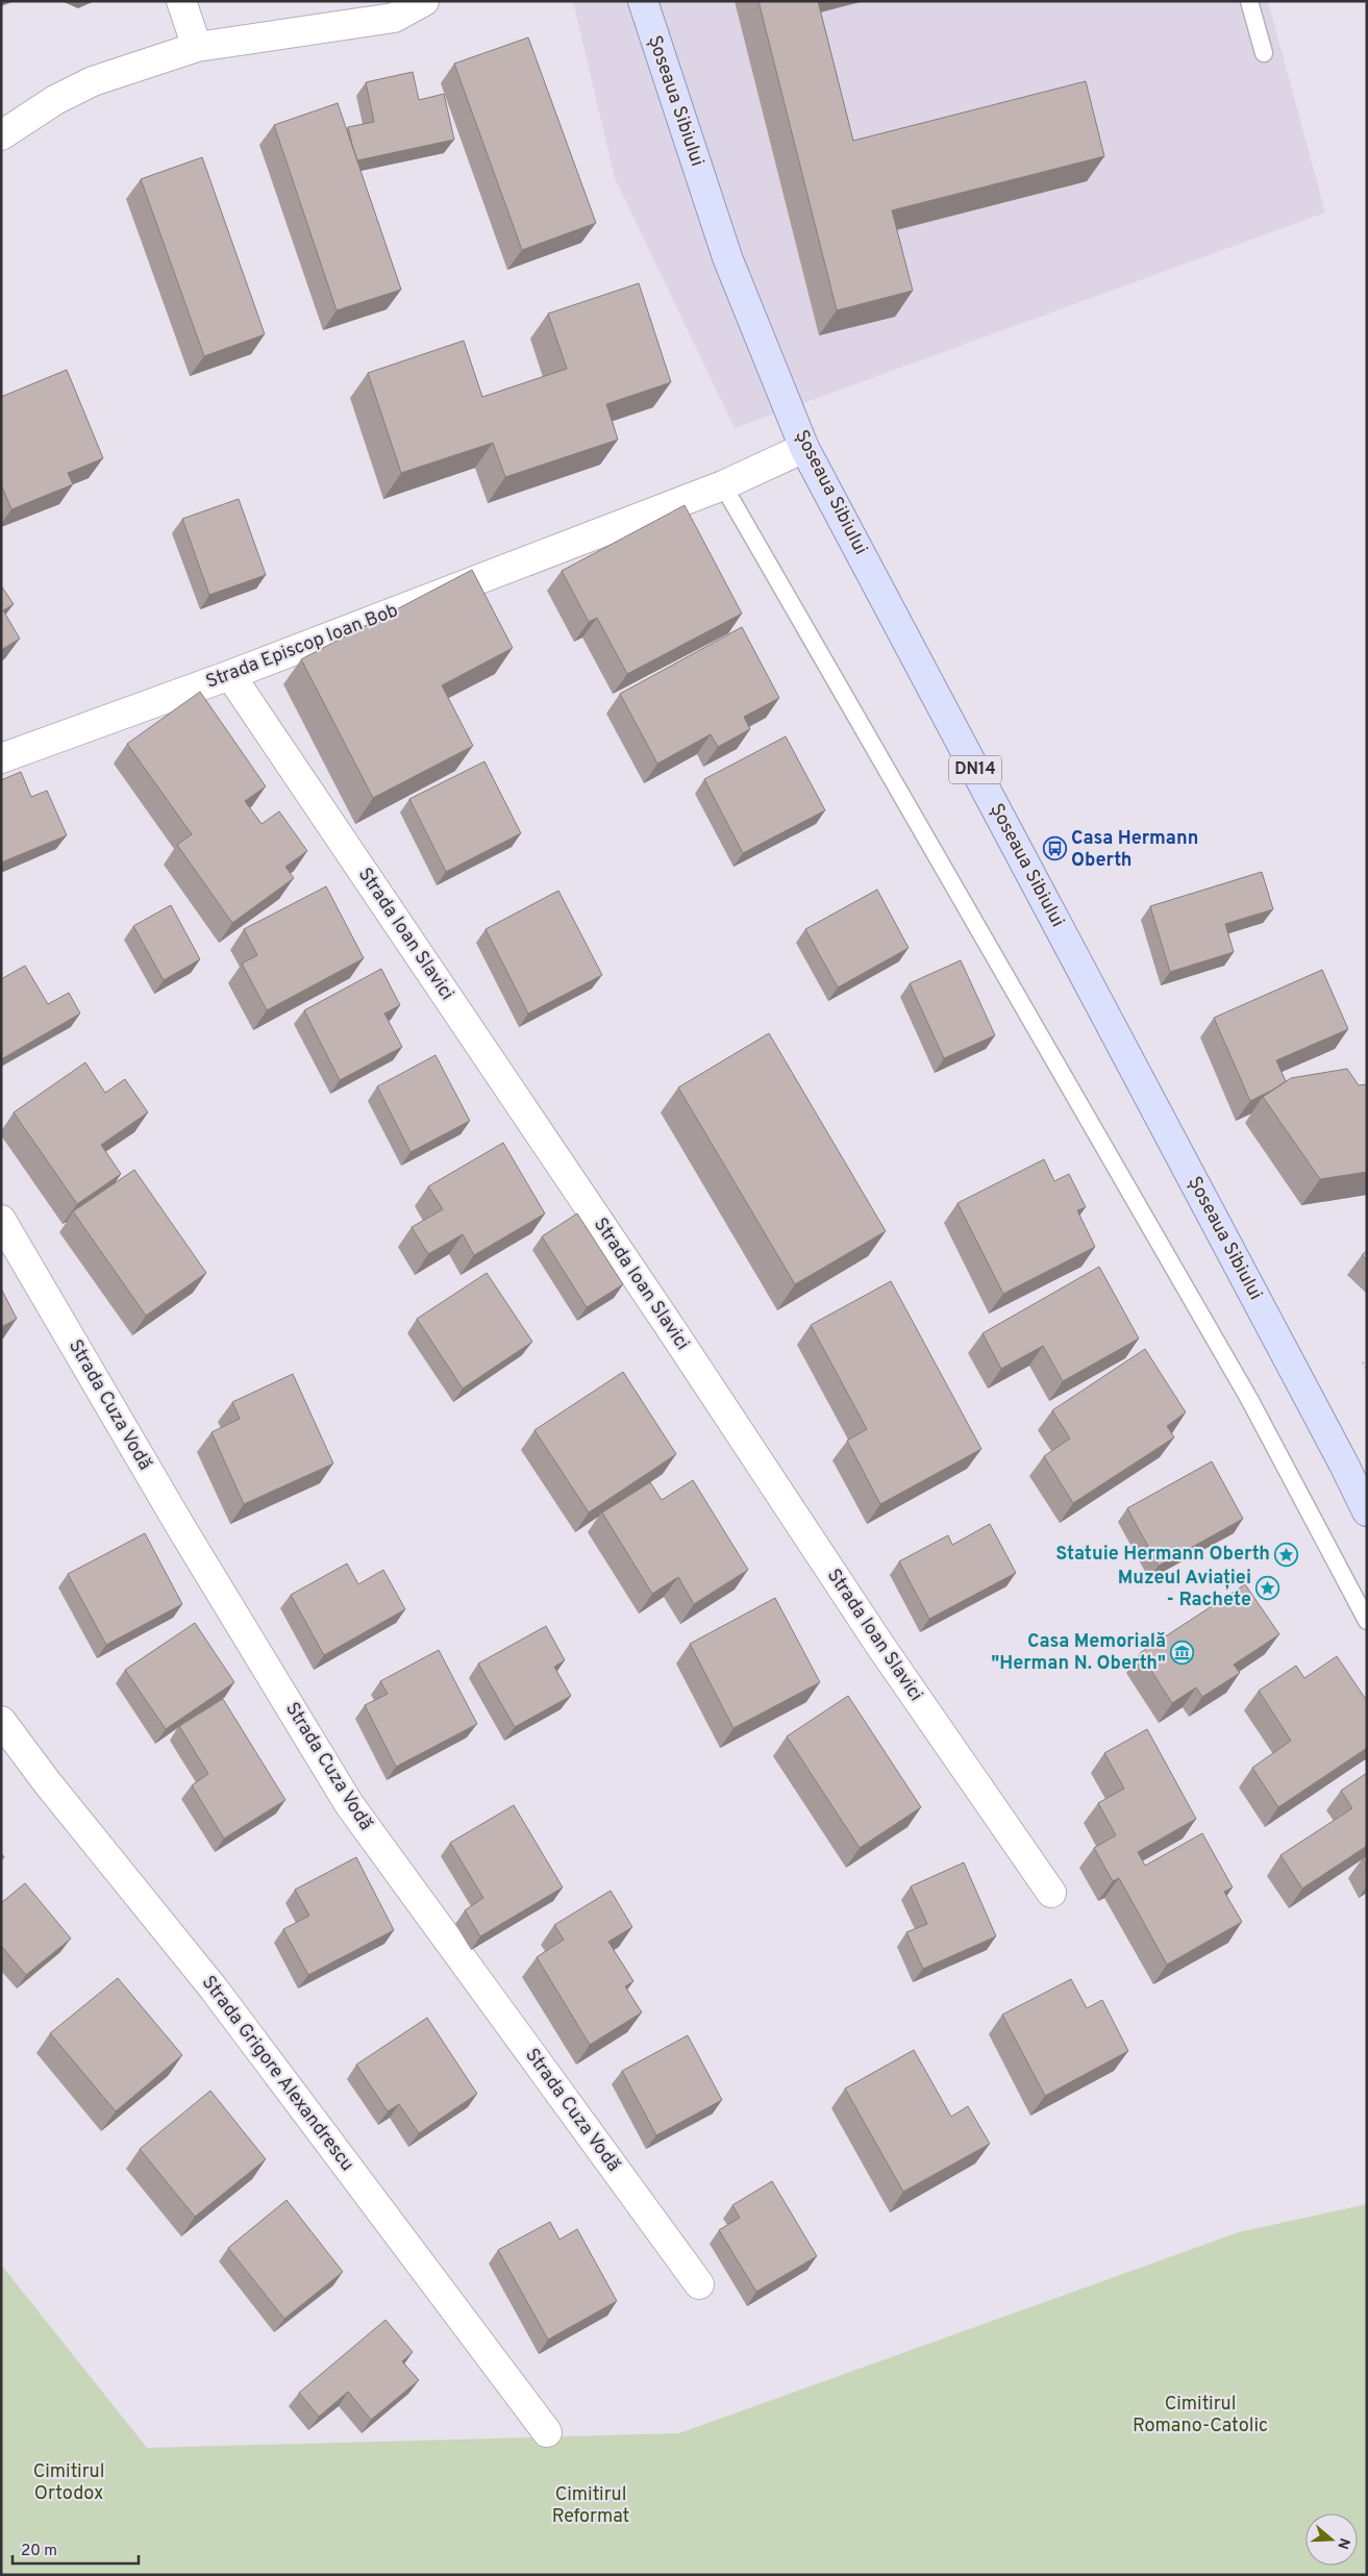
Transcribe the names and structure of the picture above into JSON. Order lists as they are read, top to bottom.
{
  "streets": {
    "main road": ["Șoseaua Sibiului", "DN14"],
    "street": [
      "Strada Episcop Ioan Bob",
      "Strada Ioan Slavici",
      "Strada Cuza Vodă",
      "Strada Grigore Alexandrescu"
    ]
  },
  "crossings": [
    ["Șoseaua Sibiului", "Strada Episcop Ioan Bob"],
    ["Strada Episcop Ioan Bob", "Strada Ioan Slavici"]
  ],
  "parks": ["Cimitirul Romano-Catolic", "Cimitirul Ortodox", "Cimitirul Reformat"],
  "places": {
    "bus stop": ["Casa Hermann Oberth"],
    "place": ["Statuie Hermann Oberth", "Muzeul Aviației - Rachete"],
    "museum": ["Casa Memorială \"Herman N. Oberth\""]
  },
  "scale_bar": "20 m",
  "north": "right"
}
